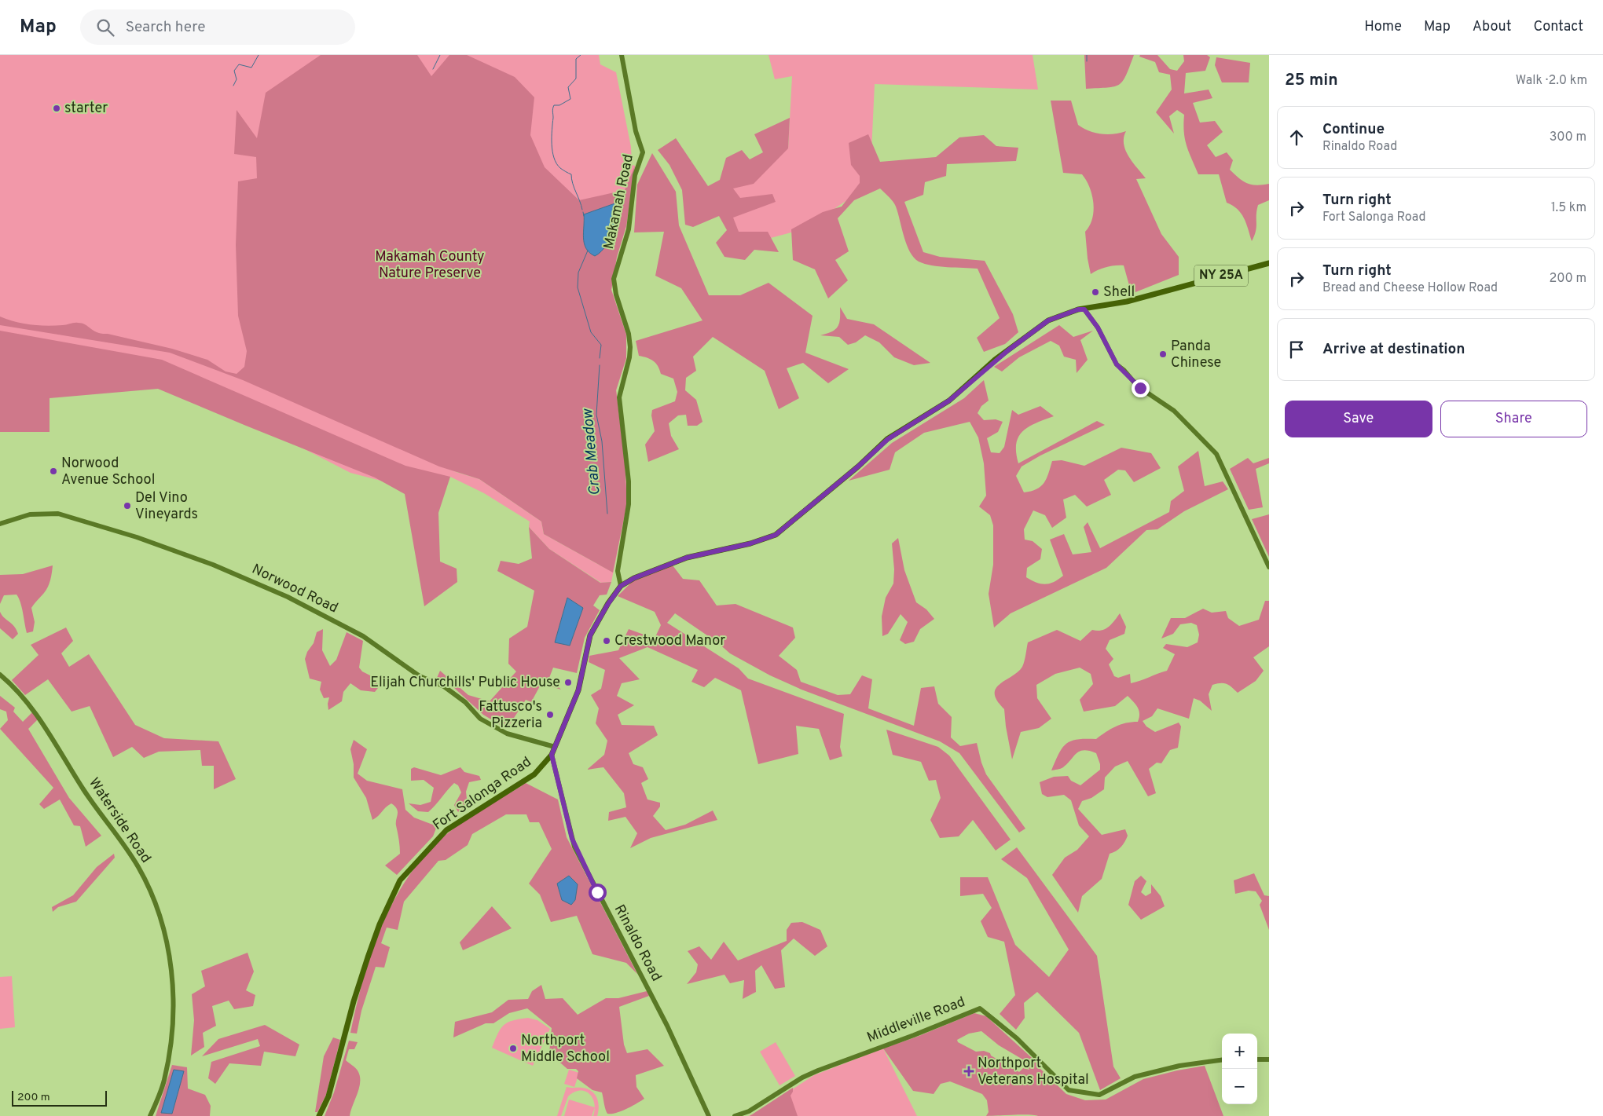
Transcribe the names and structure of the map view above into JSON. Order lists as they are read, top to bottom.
{
  "streets": {
    "main road": ["NY 25A", "Fort Salonga Road"],
    "street": [
      "Makamah Road",
      "Norwood Road",
      "Waterside Road",
      "Rinaldo Road",
      "Middleville Road"
    ]
  },
  "crossings": [
    ["Makamah Road", "Fort Salonga Road"],
    ["Norwood Road", "Fort Salonga Road"],
    ["Fort Salonga Road", "Rinaldo Road"]
  ],
  "water": ["Crab Meadow"],
  "parks": ["Makamah County Nature Preserve"],
  "places": {
    "other": [
      "starter",
      "Shell",
      "Panda Chinese",
      "Norwood Avenue School",
      "Del Vino Vineyards",
      "Crestwood Manor",
      "Elijah Churchills' Public House",
      "Fattusco's Pizzeria",
      "Northport Middle School"
    ],
    "health": ["Northport Veterans Hospital"]
  },
  "scale_bar": "200 m",
  "page": {
    "header": "Map",
    "search": "Search here",
    "nav": [
      "Home",
      "Map",
      "About",
      "Contact"
    ],
    "heading": ["25 min", "Walk · 2.0 km"],
    "list": [
      ["Continue", "Rinaldo Road", "300 m"],
      ["Turn right", "Fort Salonga Road", "1.5 km"],
      ["Turn right", "Bread and Cheese Hollow Road", "200 m"],
      "Arrive at destination"
    ],
    "buttons": ["Save", "Share"],
    "map_buttons": ["+", "−"],
    "scale": "200 m"
  }
}
